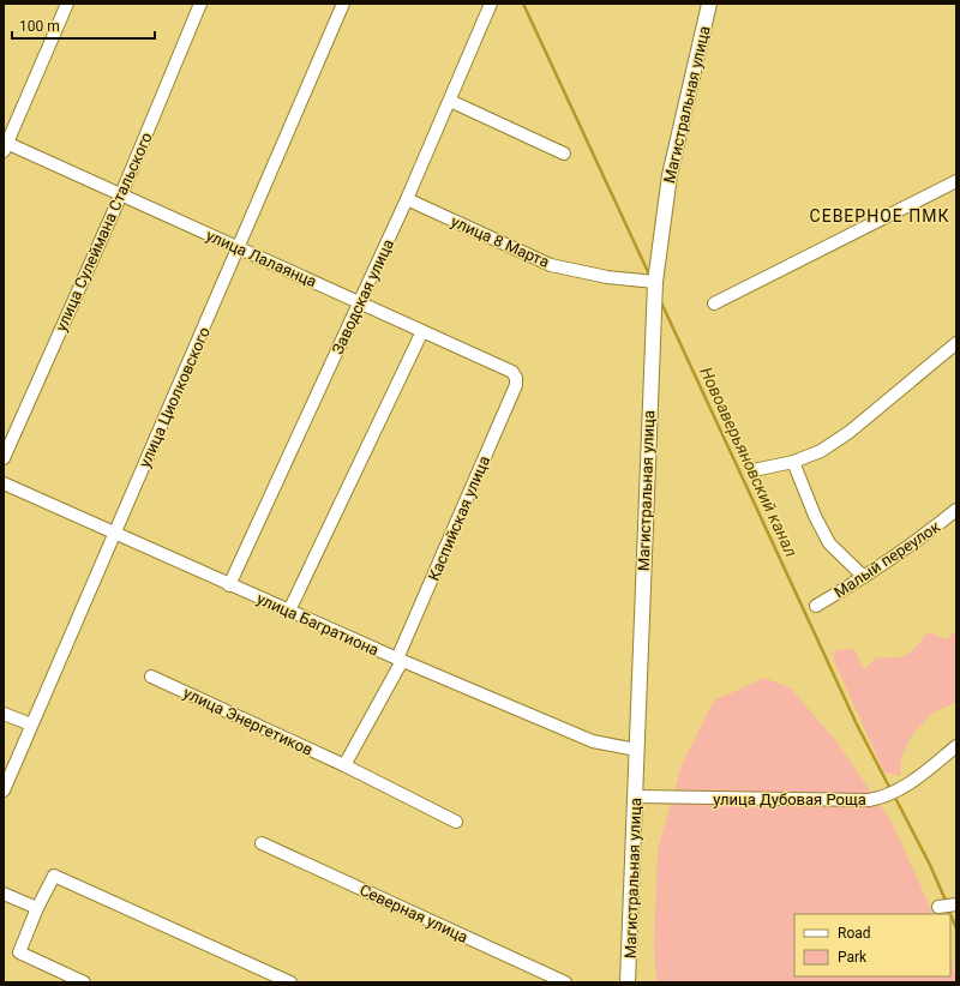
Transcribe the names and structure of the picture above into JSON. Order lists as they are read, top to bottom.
{
  "streets": {
    "main road": ["Магистральная улица"],
    "street": [
      "улица Сулеймана Стальского",
      "улица 8 Марта",
      "улица Лалаянца",
      "Заводская улица",
      "улица Циолковского",
      "Каспийская улица",
      "Малый переулок",
      "улица Багратиона",
      "улица Энергетиков",
      "улица Дубовая Роща",
      "Северная улица"
    ]
  },
  "crossings": [
    ["Магистральная улица", "улица 8 Марта"],
    ["Магистральная улица", "улица Багратиона"],
    ["Магистральная улица", "улица Дубовая Роща"],
    ["улица Сулеймана Стальского", "улица Лалаянца"],
    ["улица 8 Марта", "Заводская улица"],
    ["улица Лалаянца", "Заводская улица"],
    ["улица Лалаянца", "улица Циолковского"],
    ["улица Лалаянца", "Каспийская улица"],
    ["Заводская улица", "улица Багратиона"],
    ["улица Циолковского", "улица Багратиона"],
    ["Каспийская улица", "улица Багратиона"]
  ],
  "districts": ["СЕВЕРНОЕ ПМК"],
  "water": ["Новоаверьяновский канал"],
  "legend": ["Road", "Park"],
  "scale_bar": "100 m"
}
